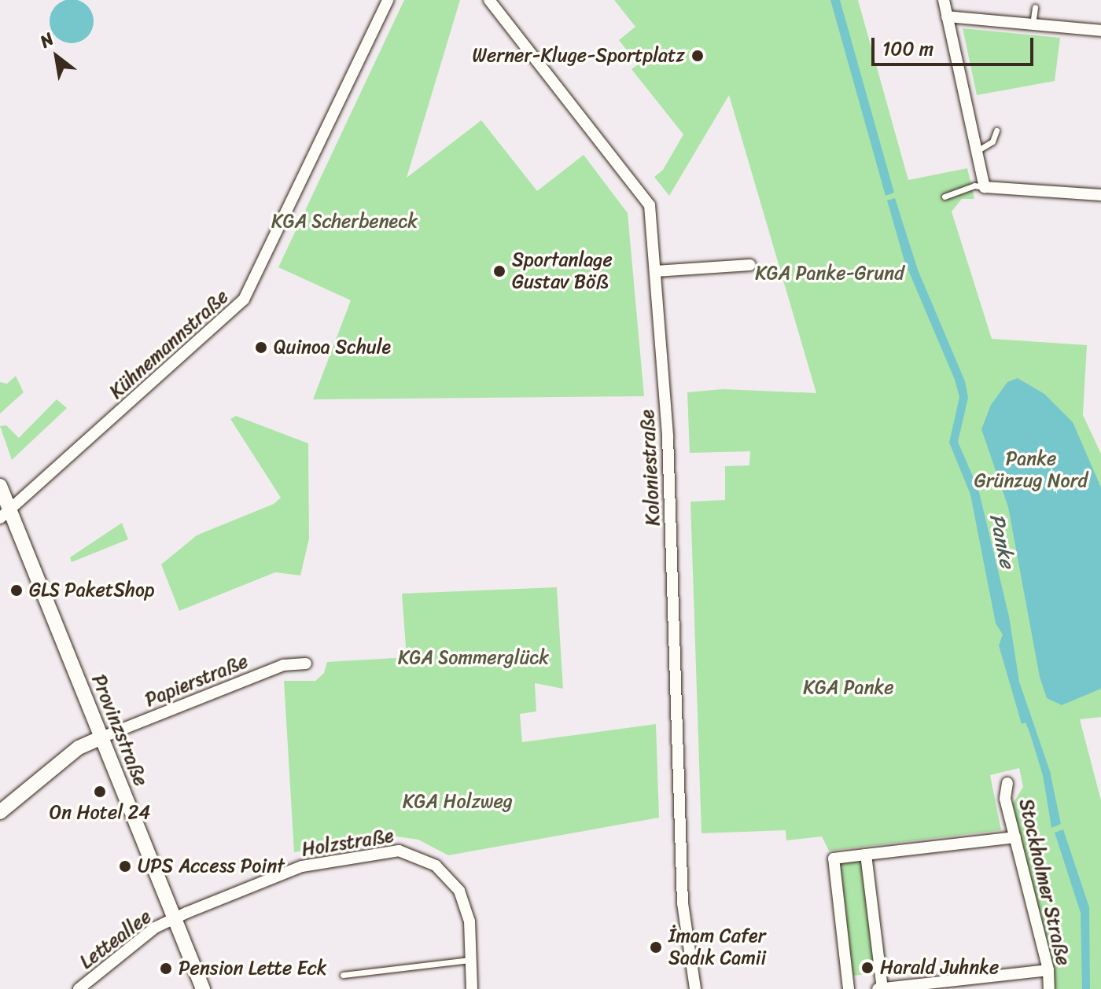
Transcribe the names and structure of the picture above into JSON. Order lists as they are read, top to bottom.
{
  "streets": {
    "main road": ["Provinzstraße"],
    "street": [
      "Kühnemannstraße",
      "Koloniestraße",
      "Papierstraße",
      "Holzstraße",
      "Stockholmer Straße",
      "Letteallee"
    ]
  },
  "crossings": [
    ["Kühnemannstraße", "Provinzstraße"],
    ["Papierstraße", "Provinzstraße"],
    ["Provinzstraße", "Holzstraße"],
    ["Provinzstraße", "Letteallee"],
    ["Holzstraße", "Letteallee"]
  ],
  "water": ["Panke"],
  "parks": [
    "KGA Scherbeneck",
    "KGA Panke-Grund",
    "Panke Grünzug Nord",
    "KGA Sommerglück",
    "KGA Panke",
    "KGA Holzweg"
  ],
  "places": [
    "Werner-Kluge-Sportplatz",
    "Sportanlage Gustav Böß",
    "Quinoa Schule",
    "GLS PaketShop",
    "On Hotel 24",
    "UPS Access Point",
    "İmam Cafer Sadık Camii",
    "Harald Juhnke",
    "Pension Lette Eck"
  ],
  "scale_bar": "100 m",
  "north": "top left"
}
